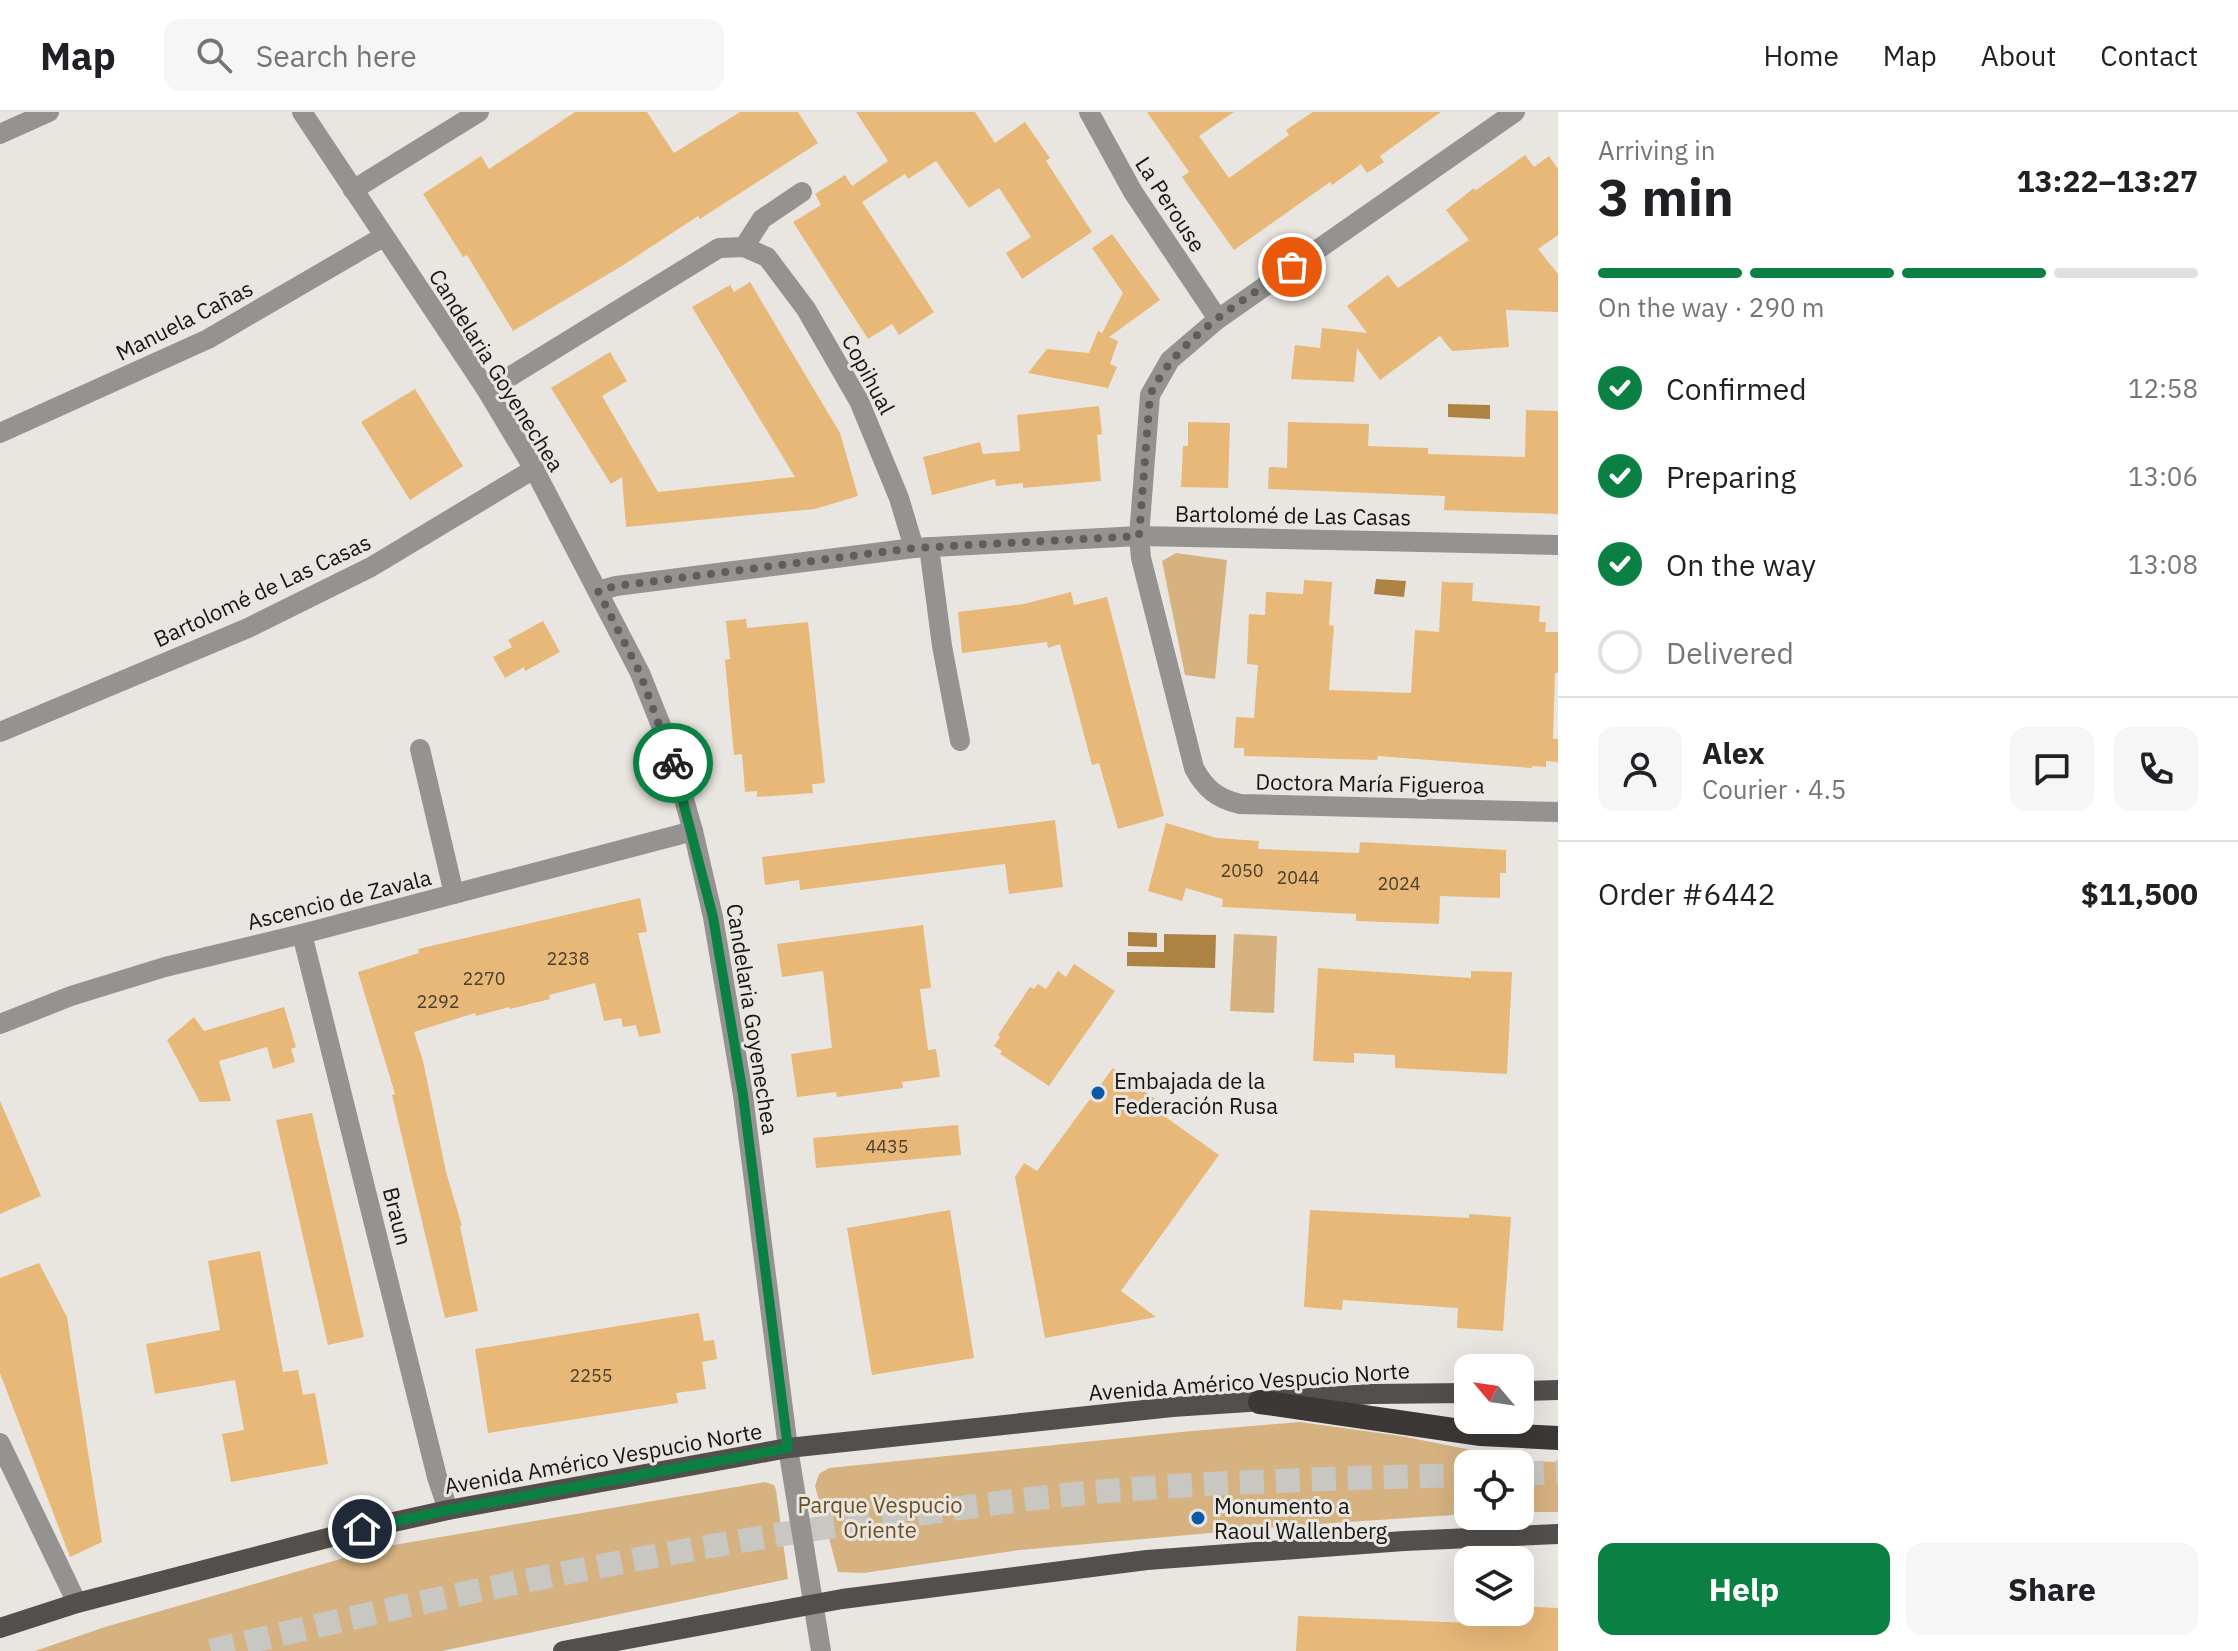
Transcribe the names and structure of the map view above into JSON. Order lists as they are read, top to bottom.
{
  "streets": {
    "main road": ["Avenida Américo Vespucio Norte"],
    "street": [
      "La Perouse",
      "Manuela Cañas",
      "Candelaria Goyenechea",
      "Copihual",
      "Bartolomé de Las Casas",
      "Doctora María Figueroa",
      "Ascencio de Zavala",
      "Braun"
    ]
  },
  "crossings": [
    ["La Perouse", "Doctora María Figueroa"],
    ["Manuela Cañas", "Candelaria Goyenechea"],
    ["Candelaria Goyenechea", "Bartolomé de Las Casas"],
    ["Candelaria Goyenechea", "Ascencio de Zavala"],
    ["Candelaria Goyenechea", "Avenida Américo Vespucio Norte"],
    ["Copihual", "Bartolomé de Las Casas"],
    ["Bartolomé de Las Casas", "Doctora María Figueroa"],
    ["Ascencio de Zavala", "Braun"],
    ["Braun", "Avenida Américo Vespucio Norte"]
  ],
  "parks": ["Parque Vespucio Oriente"],
  "places": ["Embajada de la Federación Rusa", "Monumento a Raoul Wallenberg"],
  "house_numbers": [
    "2050",
    "2044",
    "2024",
    "2238",
    "2270",
    "2292",
    "4435",
    "2255"
  ],
  "north": "top left",
  "page": {
    "header": "Map",
    "search": "Search here",
    "nav": [
      "Home",
      "Map",
      "About",
      "Contact"
    ],
    "heading": ["3 min", "Arriving in", "13:22–13:27"],
    "panel": [
      "Alex",
      "Courier · 4.5",
      "Order #6442",
      "$11,500"
    ],
    "bar": "On the way · 290 m",
    "list": [
      ["Confirmed", "12:58"],
      ["Preparing", "13:06"],
      ["On the way", "13:08"],
      "Delivered"
    ],
    "buttons": ["Help", "Share"]
  }
}
